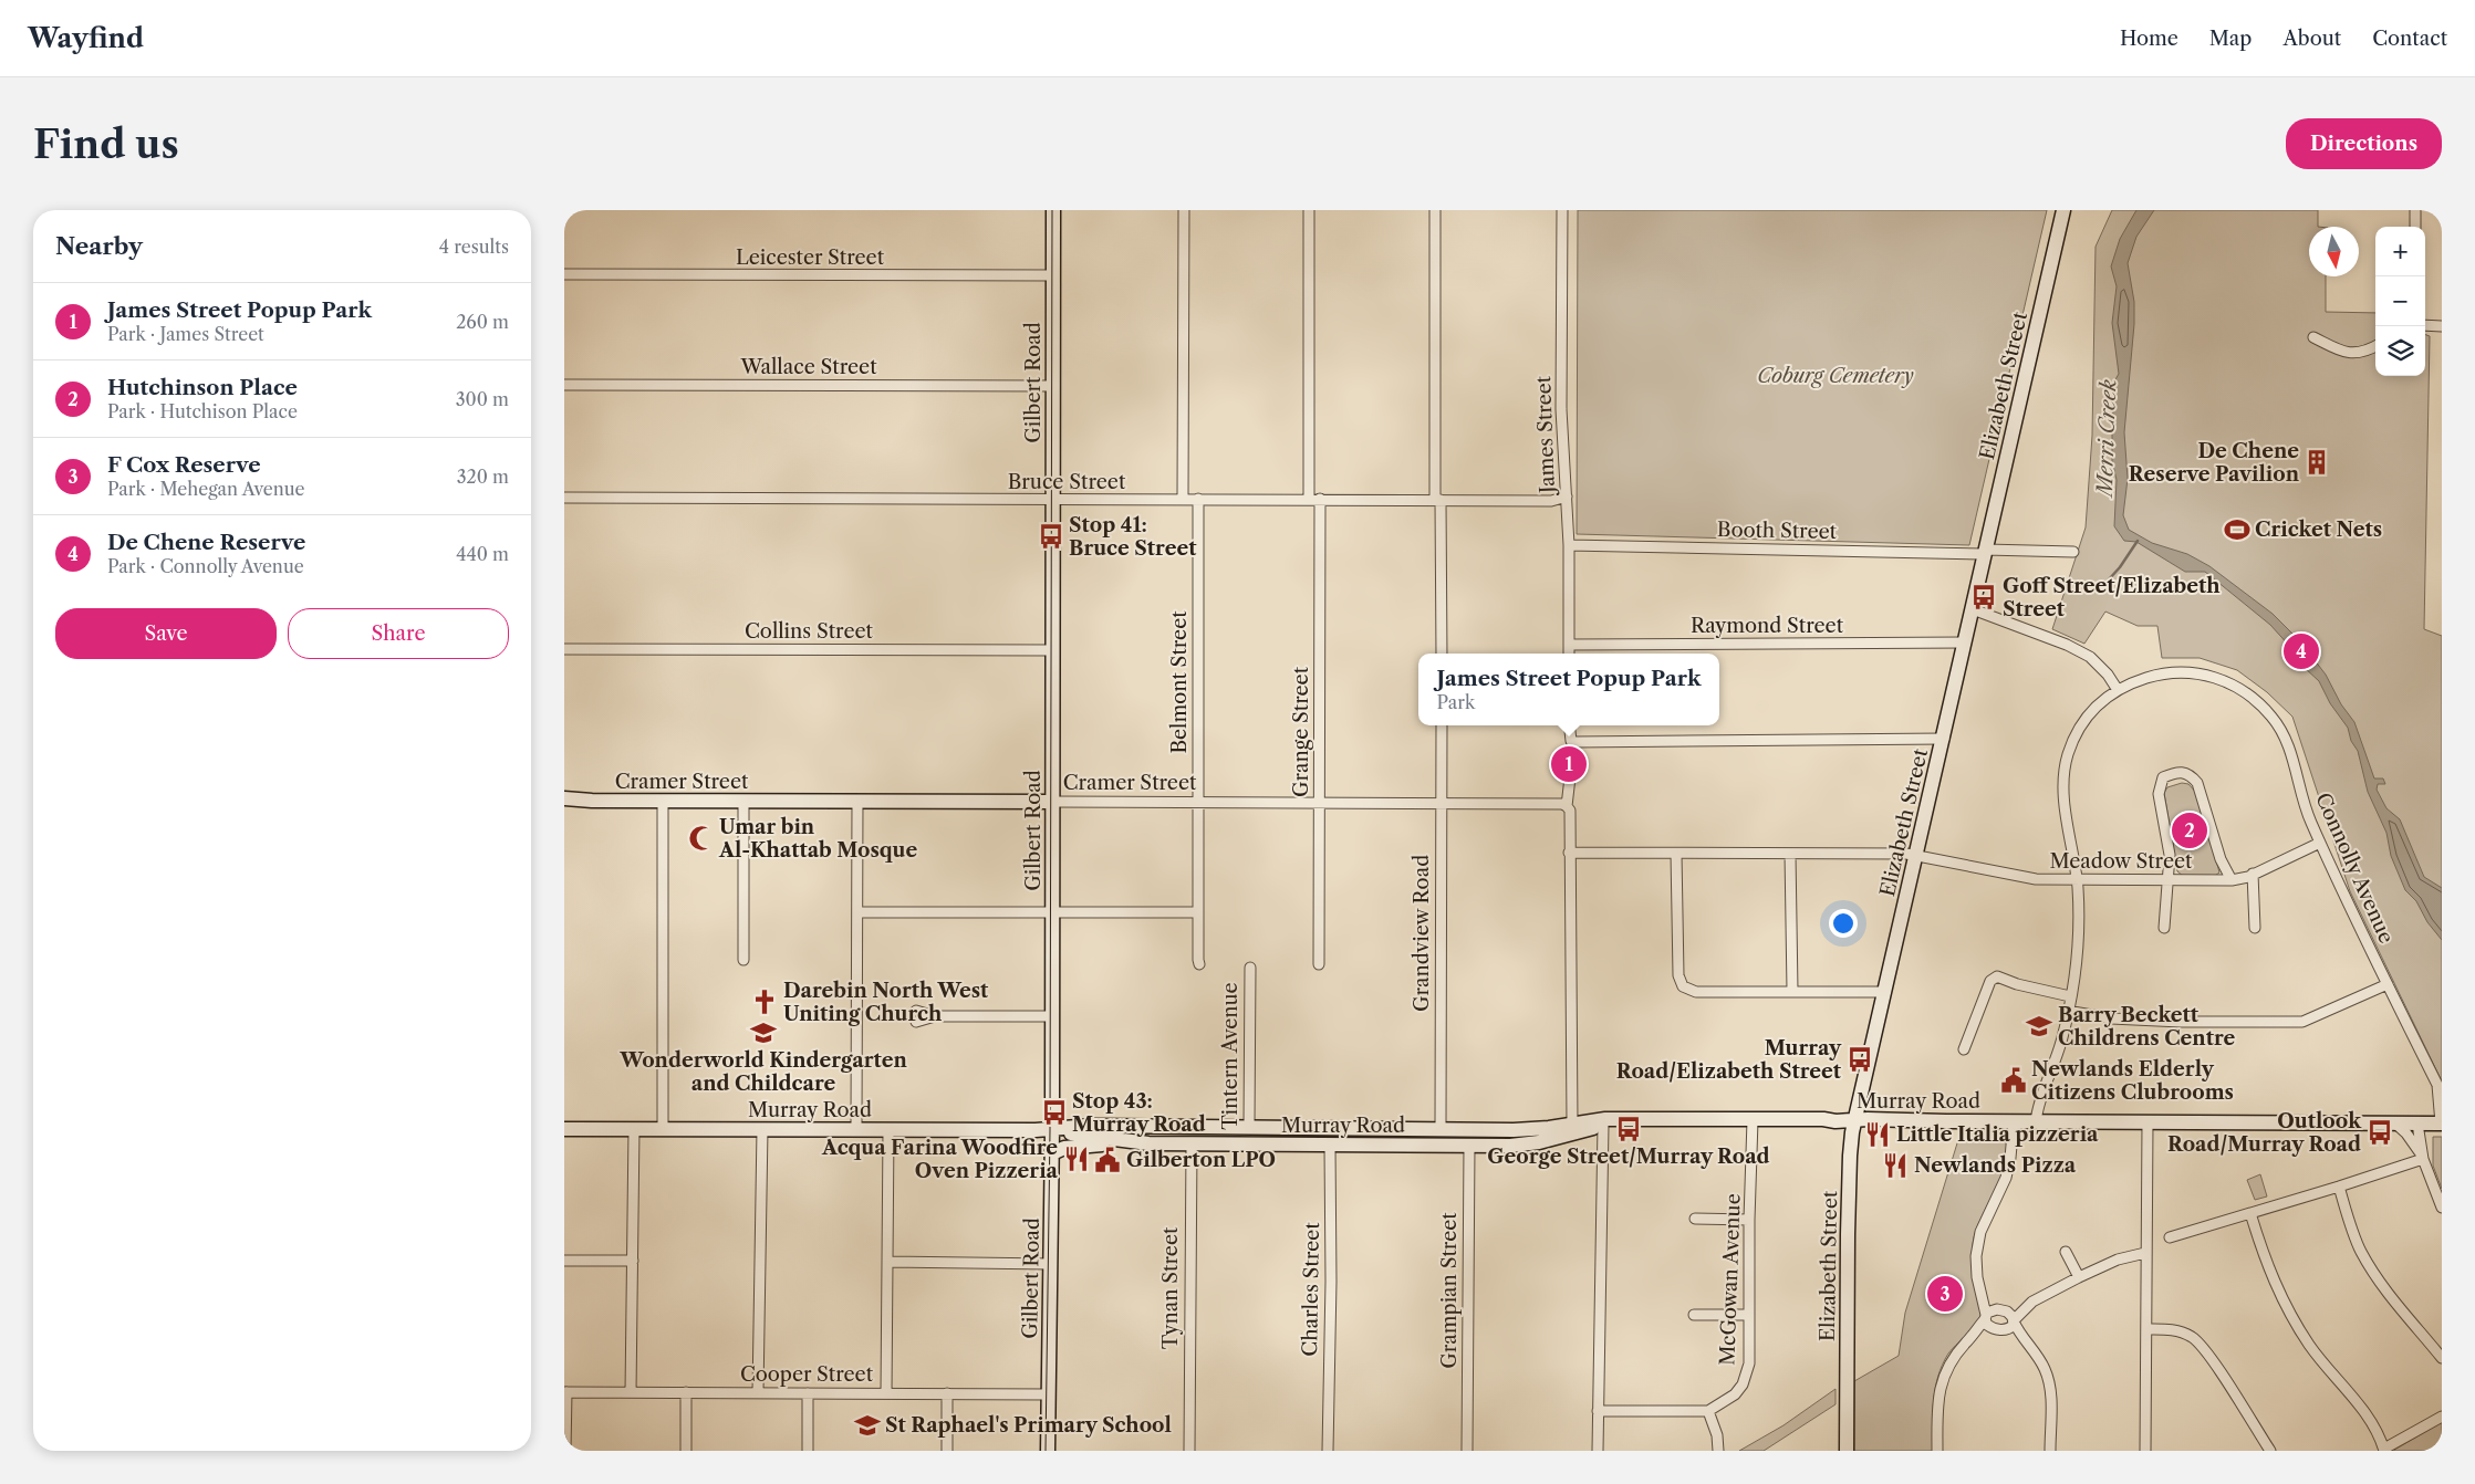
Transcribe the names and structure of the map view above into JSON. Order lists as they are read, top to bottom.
{
  "streets": {
    "main road": [
      "Gilbert Road",
      "Elizabeth Street",
      "Cramer Street",
      "Grandview Road",
      "Tintern Avenue",
      "Murray Road",
      "Tynan Street",
      "Charles Street",
      "Grampian Street"
    ],
    "street": [
      "Leicester Street",
      "Wallace Street",
      "James Street",
      "Bruce Street",
      "Booth Street",
      "Raymond Street",
      "Collins Street",
      "Belmont Street",
      "Grange Street",
      "Meadow Street",
      "Connolly Avenue",
      "McGowan Avenue",
      "Cooper Street"
    ]
  },
  "crossings": [
    ["Leicester Street", "Gilbert Road"],
    ["Wallace Street", "Gilbert Road"],
    ["Gilbert Road", "Bruce Street"],
    ["Gilbert Road", "Collins Street"],
    ["Gilbert Road", "Cramer Street"],
    ["Gilbert Road", "Murray Road"],
    ["Gilbert Road", "Cooper Street"],
    ["Elizabeth Street", "Booth Street"],
    ["Elizabeth Street", "Raymond Street"],
    ["Elizabeth Street", "Meadow Street"],
    ["Elizabeth Street", "Murray Road"],
    ["James Street", "Bruce Street"],
    ["James Street", "Booth Street"],
    ["James Street", "Raymond Street"],
    ["Bruce Street", "Belmont Street"],
    ["Bruce Street", "Grange Street"],
    ["Belmont Street", "Cramer Street"],
    ["Grange Street", "Cramer Street"],
    ["Cramer Street", "Grandview Road"],
    ["Meadow Street", "Connolly Avenue"],
    ["Connolly Avenue", "Murray Road"],
    ["Grandview Road", "Murray Road"],
    ["Tintern Avenue", "Murray Road"],
    ["Murray Road", "McGowan Avenue"],
    ["Murray Road", "Tynan Street"],
    ["Murray Road", "Charles Street"],
    ["Murray Road", "Grampian Street"]
  ],
  "water": ["Merri Creek"],
  "parks": ["Coburg Cemetery"],
  "places": {
    "building": ["De Chene Reserve Pavilion"],
    "sports": ["Cricket Nets"],
    "bus stop": [
      "Stop 41: Bruce Street",
      "Goff Street/Elizabeth Street",
      "Murray Road/Elizabeth Street",
      "Stop 43: Murray Road",
      "George Street/Murray Road",
      "Outlook Road/Murray Road"
    ],
    "mosque": ["Umar bin Al-Khattab Mosque"],
    "church": ["Darebin North West Uniting Church"],
    "school or university": ["Barry Beckett Childrens Centre", "Wonderworld Kindergarten and Childcare", "St Raphael's Primary School"],
    "public building": ["Newlands Elderly Citizens Clubrooms", "Gilberton LPO"],
    "restaurant": ["Little Italia pizzeria", "Acqua Farina Woodfire Oven Pizzeria", "Newlands Pizza"]
  },
  "north": "bottom",
  "page": {
    "header": "Wayfind",
    "nav": [
      "Home",
      "Map",
      "About",
      "Contact"
    ],
    "buttons": [
      "Directions",
      ["Save", "Share"]
    ],
    "title": "Find us",
    "heading": ["Nearby", "4 results"],
    "map_buttons": ["+", "−"],
    "list": [
      {
        "mark": "1",
        "name": "James Street Popup Park",
        "note": "Park · James Street",
        "value": "260 m"
      },
      {
        "mark": "2",
        "name": "Hutchinson Place",
        "note": "Park · Hutchison Place",
        "value": "300 m"
      },
      {
        "mark": "3",
        "name": "F Cox Reserve",
        "note": "Park · Mehegan Avenue",
        "value": "320 m"
      },
      {
        "mark": "4",
        "name": "De Chene Reserve",
        "note": "Park · Connolly Avenue",
        "value": "440 m"
      }
    ],
    "pins": [
      "4",
      "1",
      "2",
      "3"
    ],
    "popup": ["James Street Popup Park", "Park"]
  }
}
